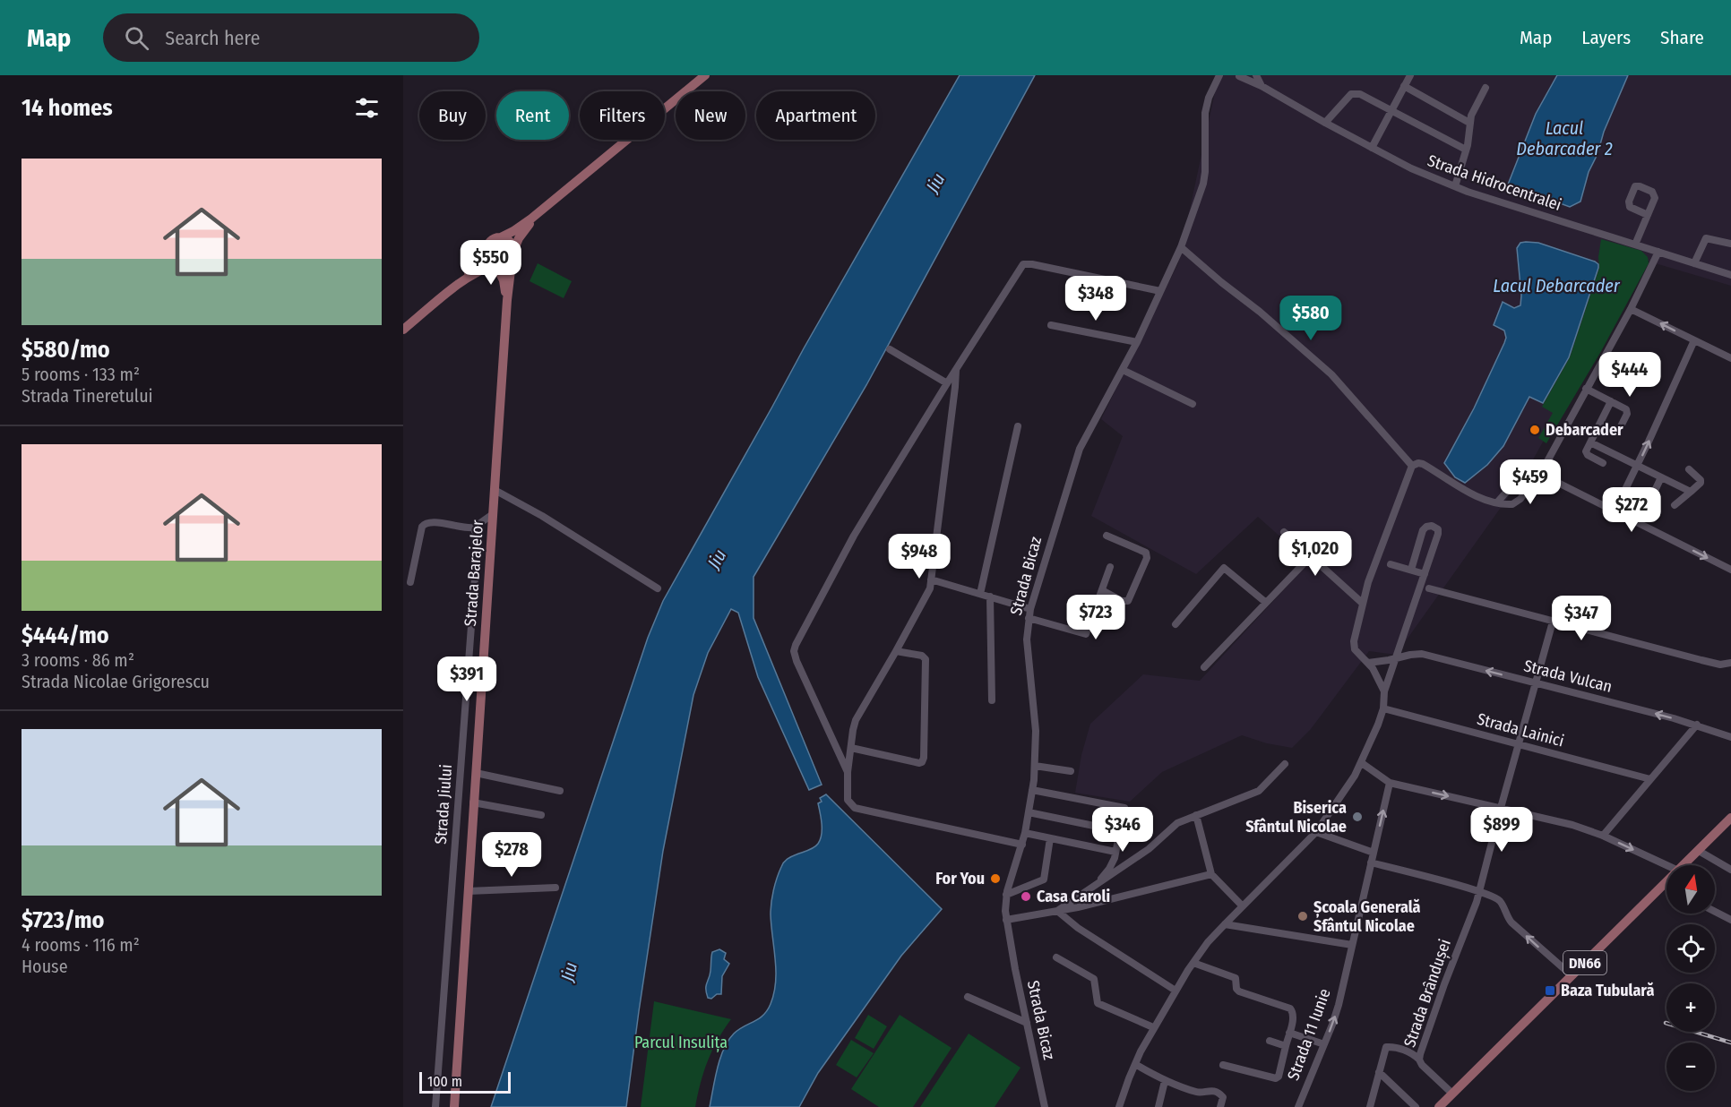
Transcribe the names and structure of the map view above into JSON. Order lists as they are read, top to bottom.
{
  "streets": {
    "main road": ["Strada Barajelor", "DN66"],
    "street": [
      "Strada Hidrocentralei",
      "Strada Bicaz",
      "Strada Vulcan",
      "Strada Lainici",
      "Strada Jiului",
      "Strada Brândușei",
      "Strada 11 Iunie"
    ]
  },
  "crossings": [
    ["Strada Vulcan", "Strada Brândușei"],
    ["Strada Lainici", "Strada Brândușei"],
    ["DN66", "Strada Brândușei"]
  ],
  "water": ["Lacul Debarcader 2", "Jiu", "Lacul Debarcader"],
  "parks": ["Parcul Insulița"],
  "places": {
    "other": [
      "Debarcader",
      "Biserica Sfântul Nicolae",
      "For You",
      "Casa Caroli",
      "Școala Generală Sfântul Nicolae"
    ],
    "transit": ["Baza Tubulară"]
  },
  "scale_bar": "100 m",
  "north": "top",
  "page": {
    "header": "Map",
    "search": "Search here",
    "nav": ["Map", "Layers", "Share"],
    "heading": "14 homes",
    "chip": [
      "Buy",
      "Rent",
      "Filters",
      "New",
      "Apartment"
    ],
    "list": [
      {
        "name": "$580/mo",
        "note": "5 rooms · 133 m² · Strada Tineretului"
      },
      {
        "name": "$444/mo",
        "note": "3 rooms · 86 m² · Strada Nicolae Grigorescu"
      },
      {
        "name": "$723/mo",
        "note": "4 rooms · 116 m² · House"
      }
    ],
    "price": [
      "$550",
      "$348",
      "$580",
      "$444",
      "$459",
      "$272",
      "$1,020",
      "$948",
      "$723",
      "$347",
      "$391",
      "$346",
      "$899",
      "$278"
    ],
    "map_buttons": ["+", "−"],
    "scale": "100 m"
  }
}
